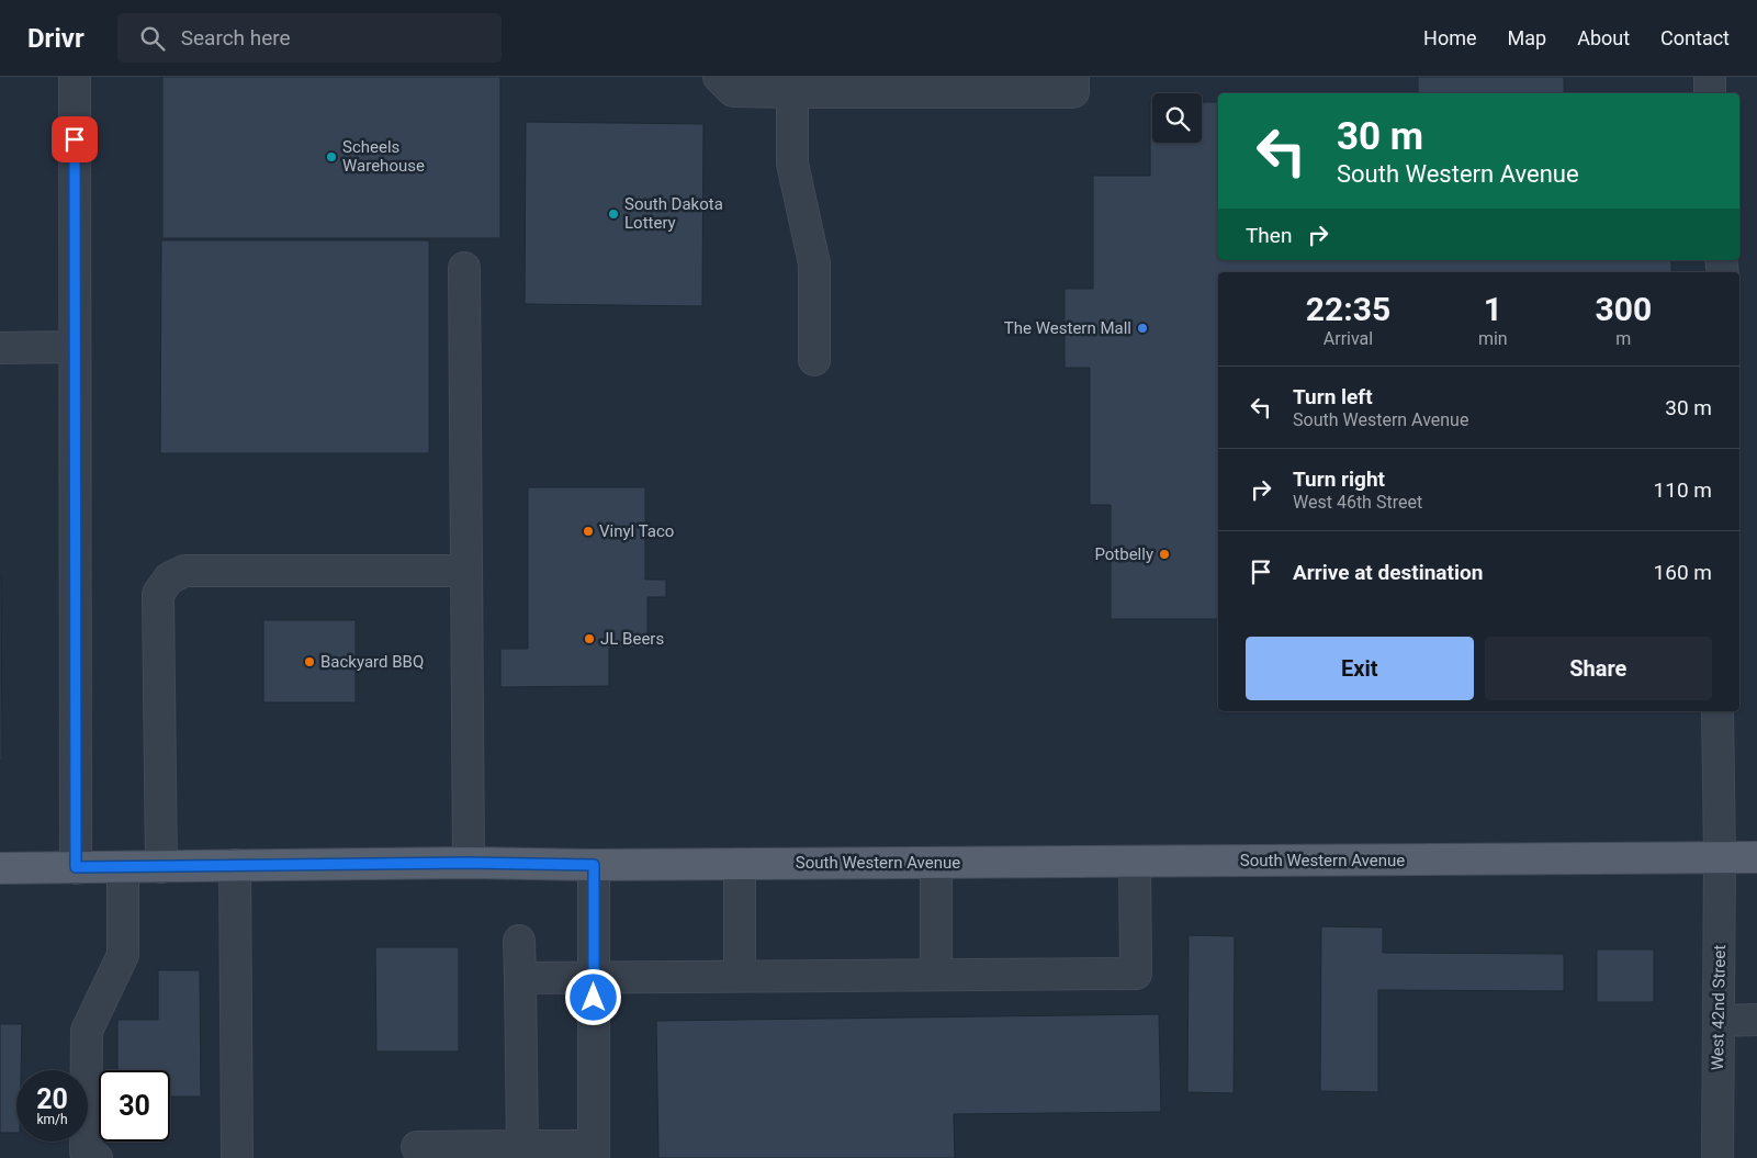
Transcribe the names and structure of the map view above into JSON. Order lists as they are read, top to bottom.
{
  "streets": {
    "main road": ["South Western Avenue"],
    "street": ["West 42nd Street"]
  },
  "crossings": [
    ["South Western Avenue", "West 42nd Street"]
  ],
  "places": [
    "Scheels Warehouse",
    "South Dakota Lottery",
    "The Western Mall",
    "Vinyl Taco",
    "Potbelly",
    "JL Beers",
    "Backyard BBQ"
  ],
  "page": {
    "header": "Drivr",
    "search": "Search here",
    "nav": [
      "Home",
      "Map",
      "About",
      "Contact"
    ],
    "turn": ["30 m", "South Western Avenue"],
    "then": "Then",
    "eta": [
      "22:35",
      "Arrival",
      "1",
      "min",
      "300",
      "m"
    ],
    "list": [
      {
        "name": "Turn left",
        "note": "South Western Avenue",
        "value": "30 m"
      },
      {
        "name": "Turn right",
        "note": "West 46th Street",
        "value": "110 m"
      },
      {
        "name": "Arrive at destination",
        "value": "160 m"
      }
    ],
    "buttons": ["Exit", "Share"],
    "speed": "20 km/h",
    "limit": "30"
  }
}
